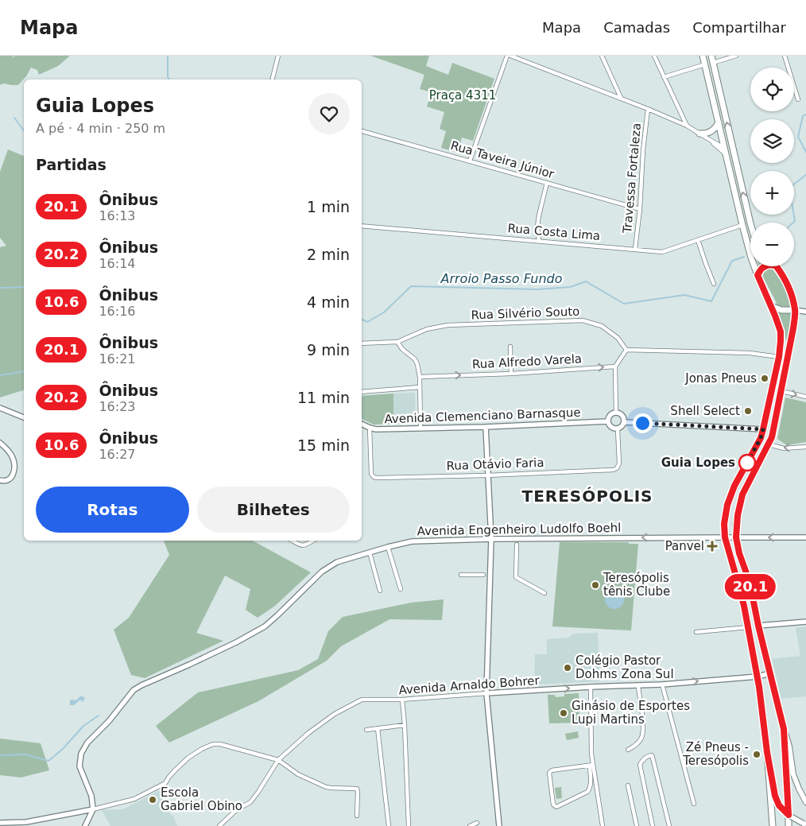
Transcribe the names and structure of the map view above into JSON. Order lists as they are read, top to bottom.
{
  "streets": {
    "street": [
      "Rua Taveira Júnior",
      "Travessa Fortaleza",
      "Rua Costa Lima",
      "Rua Silvério Souto",
      "Rua Alfredo Varela",
      "Avenida Clemenciano Barnasque",
      "Rua Otávio Faria",
      "Avenida Engenheiro Ludolfo Boehl",
      "Avenida Arnaldo Bohrer"
    ]
  },
  "crossings": [
    ["Rua Taveira Júnior", "Travessa Fortaleza"],
    ["Travessa Fortaleza", "Rua Costa Lima"],
    ["Avenida Clemenciano Barnasque", "Rua Otávio Faria"]
  ],
  "one_way": ["Rua Alfredo Varela", "Avenida Engenheiro Ludolfo Boehl"],
  "districts": ["TERESÓPOLIS"],
  "water": ["Arroio Passo Fundo"],
  "parks": ["Praça 4311"],
  "places": {
    "other": [
      "Jonas Pneus",
      "Shell Select",
      "Guia Lopes",
      "Teresópolis tênis Clube",
      "Colégio Pastor Dohms Zona Sul",
      "Ginásio de Esportes Lupi Martins",
      "Zé Pneus - Teresópolis",
      "Escola Gabriel Obino"
    ],
    "health": ["Panvel"]
  },
  "lines": ["bus line 20.1"],
  "page": {
    "header": "Mapa",
    "nav": ["Mapa", "Camadas", "Compartilhar"],
    "on_map": "20.1",
    "map_buttons": ["+", "−"],
    "heading": [
      ["Guia Lopes", "A pé · 4 min · 250 m"],
      "Partidas"
    ],
    "list": [
      {
        "mark": "20.1",
        "name": "Ônibus",
        "note": "16:13",
        "value": "1 min"
      },
      {
        "mark": "20.2",
        "name": "Ônibus",
        "note": "16:14",
        "value": "2 min"
      },
      {
        "mark": "10.6",
        "name": "Ônibus",
        "note": "16:16",
        "value": "4 min"
      },
      {
        "mark": "20.1",
        "name": "Ônibus",
        "note": "16:21",
        "value": "9 min"
      },
      {
        "mark": "20.2",
        "name": "Ônibus",
        "note": "16:23",
        "value": "11 min"
      },
      {
        "mark": "10.6",
        "name": "Ônibus",
        "note": "16:27",
        "value": "15 min"
      }
    ],
    "buttons": ["Rotas", "Bilhetes"]
  }
}
